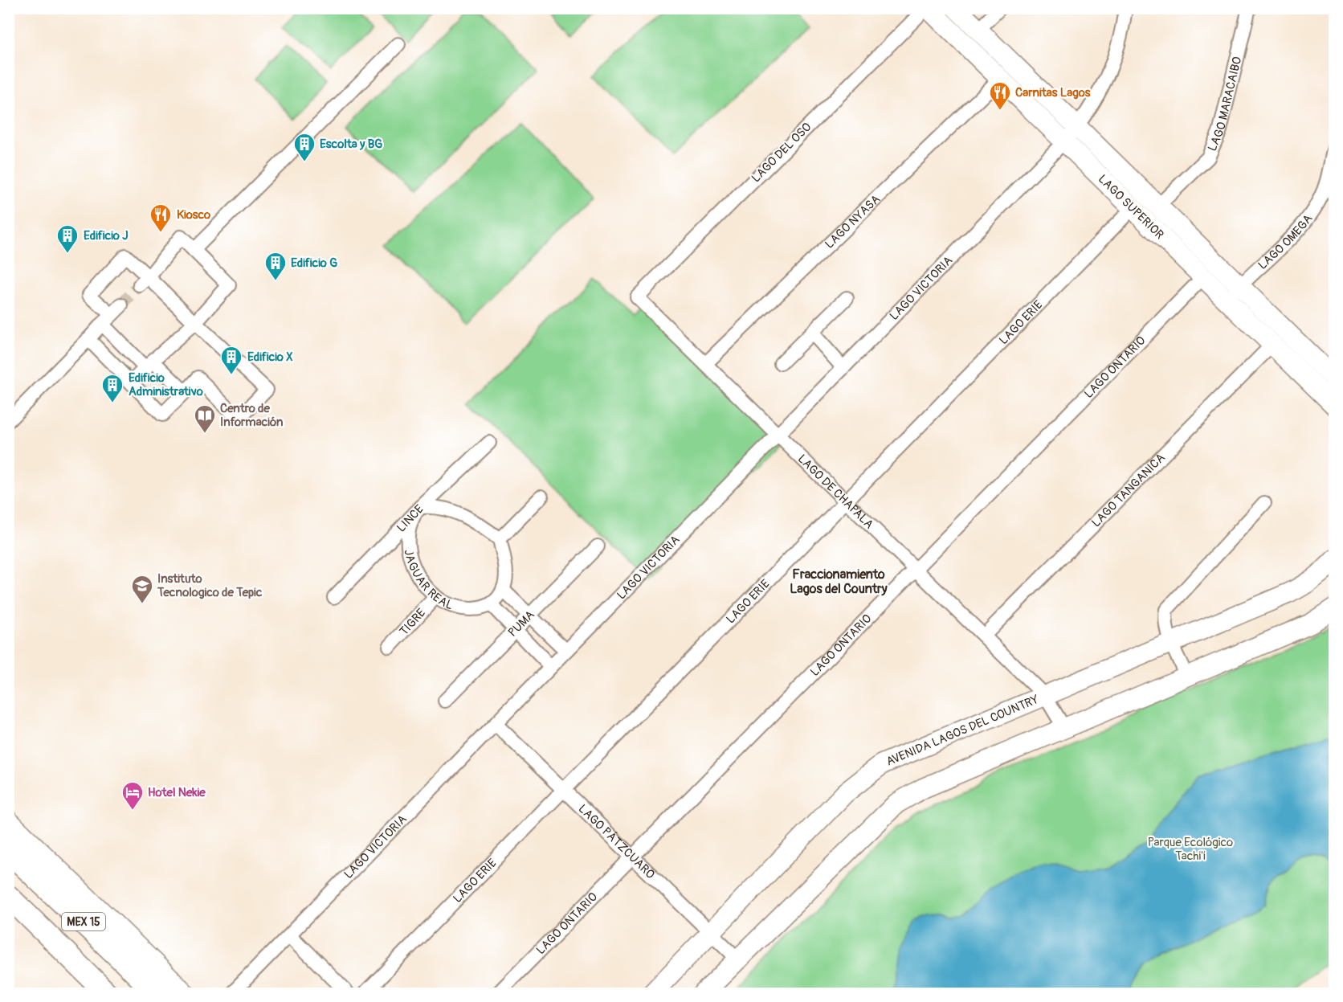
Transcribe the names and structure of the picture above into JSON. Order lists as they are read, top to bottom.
{
  "streets": {
    "highway": ["MEX 15"],
    "street": [
      "LAGO MARACAIBO",
      "LAGO DEL OSO",
      "LAGO SUPERIOR",
      "LAGO NYASA",
      "LAGO OMEGA",
      "LAGO VICTORIA",
      "LAGO ERIE",
      "LAGO ONTARIO",
      "LAGO TANGANICA",
      "LAGO DE CHAPALA",
      "LINCE",
      "JAGUAR REAL",
      "TIGRE",
      "PUMA",
      "AVENIDA LAGOS DEL COUNTRY",
      "LAGO PÁTZCUARO"
    ]
  },
  "crossings": [
    ["LAGO MARACAIBO", "LAGO SUPERIOR"],
    ["LAGO DEL OSO", "LAGO SUPERIOR"],
    ["LAGO DEL OSO", "LAGO DE CHAPALA"],
    ["LAGO SUPERIOR", "LAGO NYASA"],
    ["LAGO SUPERIOR", "LAGO OMEGA"],
    ["LAGO SUPERIOR", "LAGO VICTORIA"],
    ["LAGO SUPERIOR", "LAGO ERIE"],
    ["LAGO SUPERIOR", "LAGO ONTARIO"],
    ["LAGO SUPERIOR", "LAGO TANGANICA"],
    ["LAGO NYASA", "LAGO DE CHAPALA"],
    ["LAGO VICTORIA", "LAGO DE CHAPALA"],
    ["LAGO VICTORIA", "LAGO PÁTZCUARO"],
    ["LAGO ERIE", "LAGO DE CHAPALA"],
    ["LAGO ERIE", "LAGO PÁTZCUARO"],
    ["LAGO ONTARIO", "LAGO DE CHAPALA"],
    ["LAGO ONTARIO", "LAGO PÁTZCUARO"],
    ["LAGO TANGANICA", "LAGO DE CHAPALA"],
    ["LAGO DE CHAPALA", "AVENIDA LAGOS DEL COUNTRY"],
    ["LINCE", "JAGUAR REAL"],
    ["LINCE", "TIGRE"],
    ["JAGUAR REAL", "TIGRE"],
    ["AVENIDA LAGOS DEL COUNTRY", "LAGO PÁTZCUARO"]
  ],
  "districts": ["Fraccionamiento Lagos del Country"],
  "parks": ["Parque Ecológico Tachi'i"],
  "places": {
    "restaurant": ["Carnitas Lagos", "Kiosco"],
    "building": [
      "Escolta y BG",
      "Edificio J",
      "Edificio G",
      "Edificio X",
      "Edificio Administrativo"
    ],
    "library": ["Centro de Información"],
    "school or university": ["Instituto Tecnologico de Tepic"],
    "hotel": ["Hotel Nekie"]
  }
}
